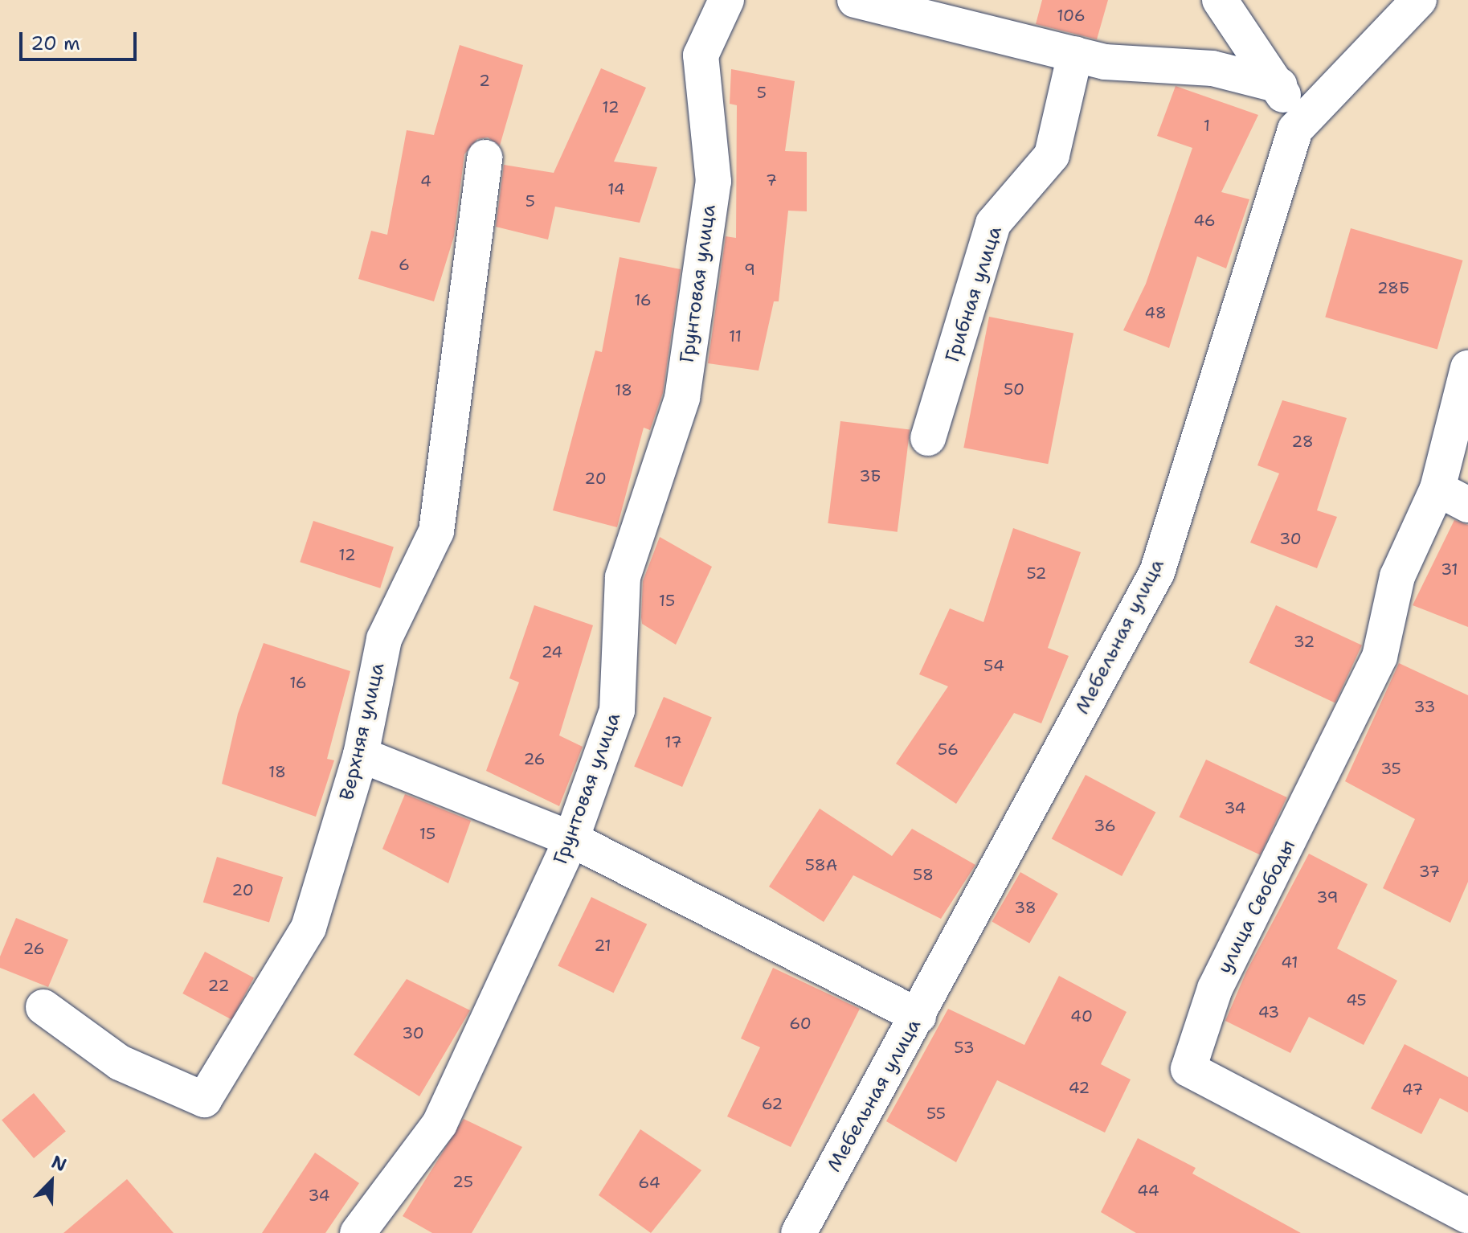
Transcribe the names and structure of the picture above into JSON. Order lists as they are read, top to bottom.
{
  "streets": {
    "street": [
      "Грунтовая улица",
      "Грибная улица",
      "Мебельная улица",
      "Верхняя улица",
      "улица Свободы"
    ]
  },
  "house_numbers": [
    "106",
    "2",
    "5",
    "12",
    "1",
    "7",
    "4",
    "14",
    "5",
    "46",
    "6",
    "9",
    "28Б",
    "16",
    "48",
    "11",
    "50",
    "18",
    "28",
    "3Б",
    "20",
    "30",
    "12",
    "31",
    "52",
    "15",
    "32",
    "24",
    "54",
    "16",
    "33",
    "17",
    "56",
    "26",
    "35",
    "18",
    "34",
    "36",
    "15",
    "58А",
    "37",
    "58",
    "20",
    "39",
    "38",
    "21",
    "26",
    "41",
    "22",
    "45",
    "43",
    "40",
    "60",
    "30",
    "53",
    "42",
    "47",
    "62",
    "55",
    "25",
    "64",
    "44",
    "34"
  ],
  "scale_bar": "20 m",
  "north": "top right"
}
